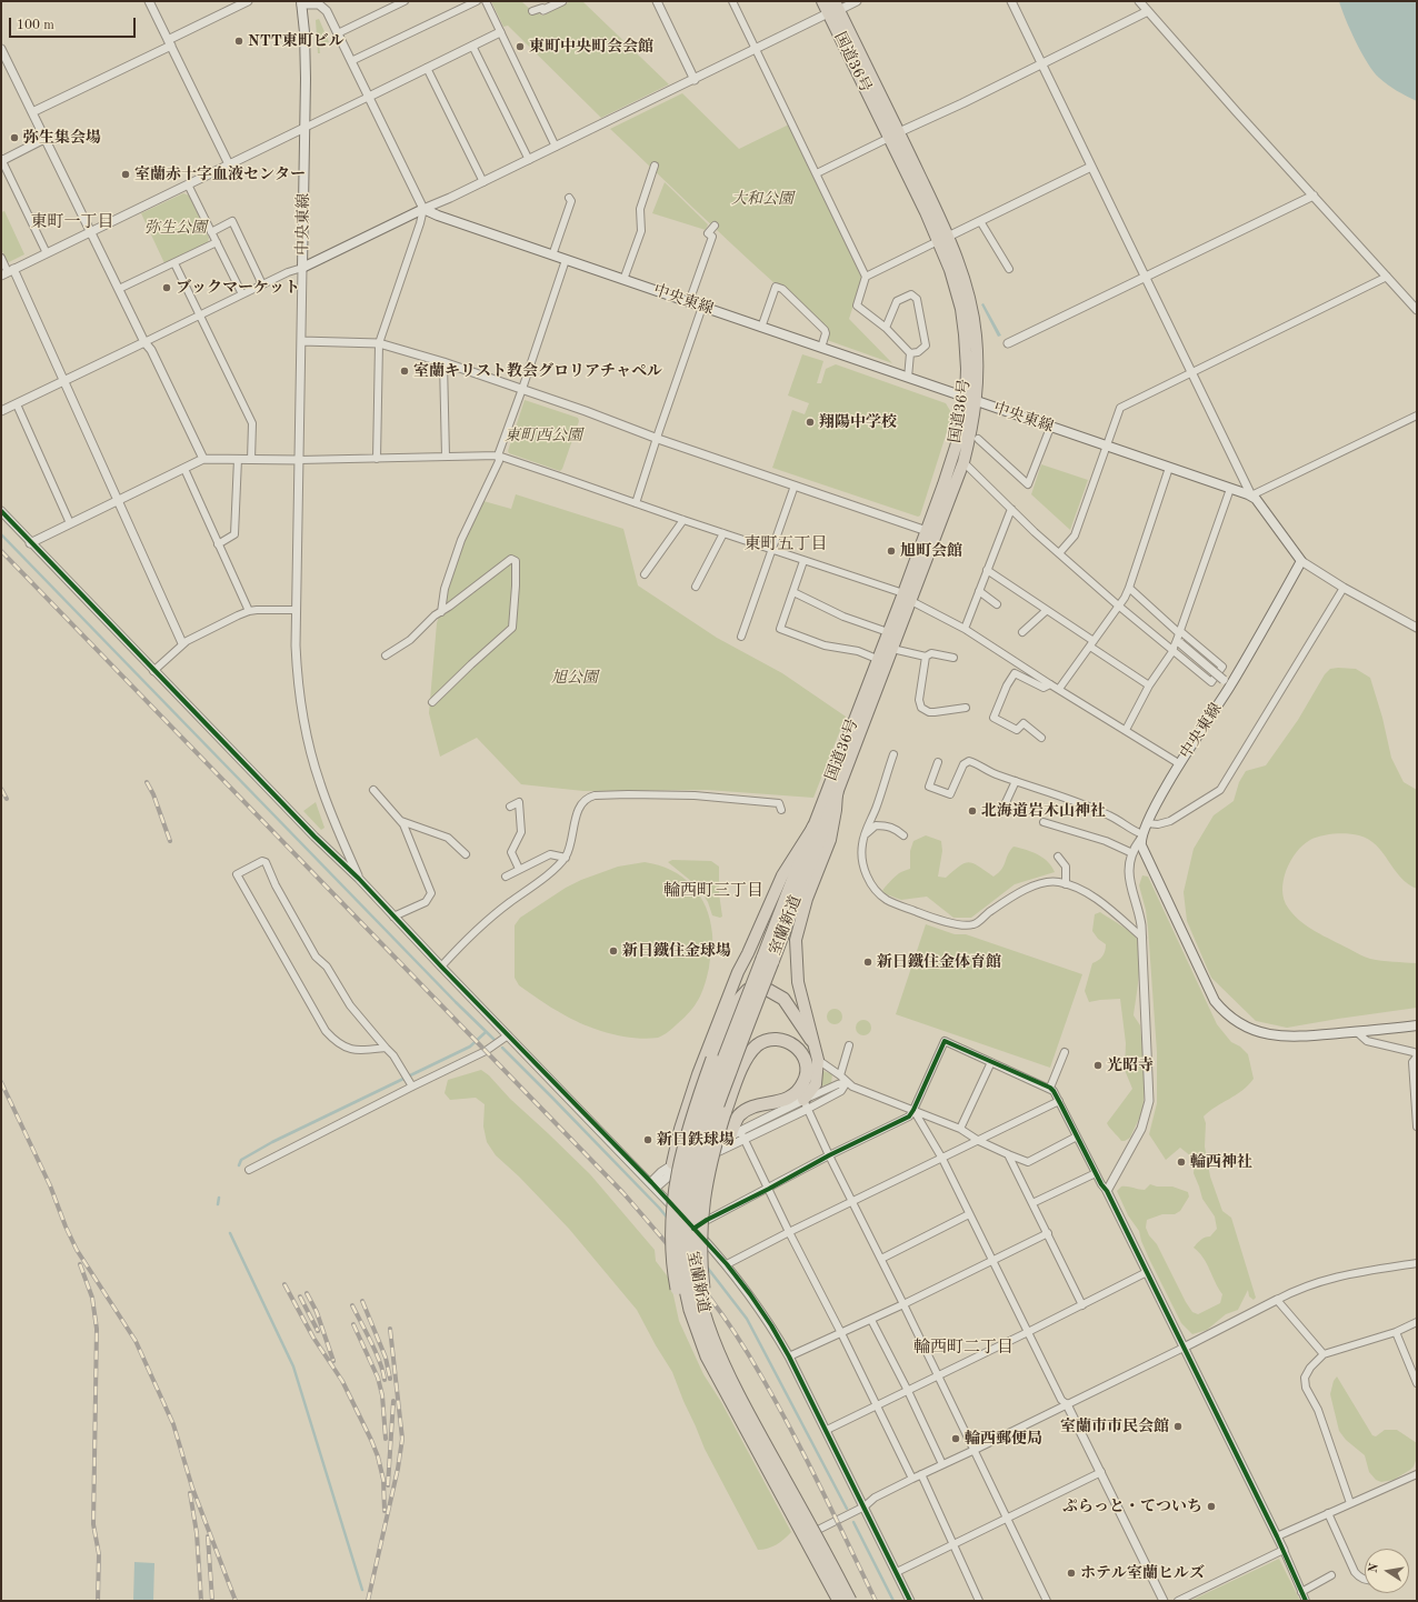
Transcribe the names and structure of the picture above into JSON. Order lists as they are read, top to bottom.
{
  "streets": {
    "highway": ["国道36号", "室蘭新道"],
    "main road": ["中央東線"]
  },
  "crossings": [
    ["国道36号", "中央東線"],
    ["国道36号", "室蘭新道"]
  ],
  "districts": [
    "東町一丁目",
    "東町五丁目",
    "輪西町三丁目",
    "輪西町二丁目"
  ],
  "parks": [
    "大和公園",
    "弥生公園",
    "東町西公園",
    "旭公園"
  ],
  "places": [
    "NTT東町ビル",
    "東町中央町会会館",
    "弥生集会場",
    "室蘭赤十字血液センター",
    "ブックマーケット",
    "室蘭キリスト教会グロリアチャペル",
    "翔陽中学校",
    "旭町会館",
    "北海道岩木山神社",
    "新日鐵住金球場",
    "新日鐵住金体育館",
    "光昭寺",
    "新日鉄球場",
    "輪西神社",
    "室蘭市市民会館",
    "輪西郵便局",
    "ぷらっと・てついち",
    "ホテル室蘭ヒルズ"
  ],
  "scale_bar": "100 m",
  "north": "left"
}
